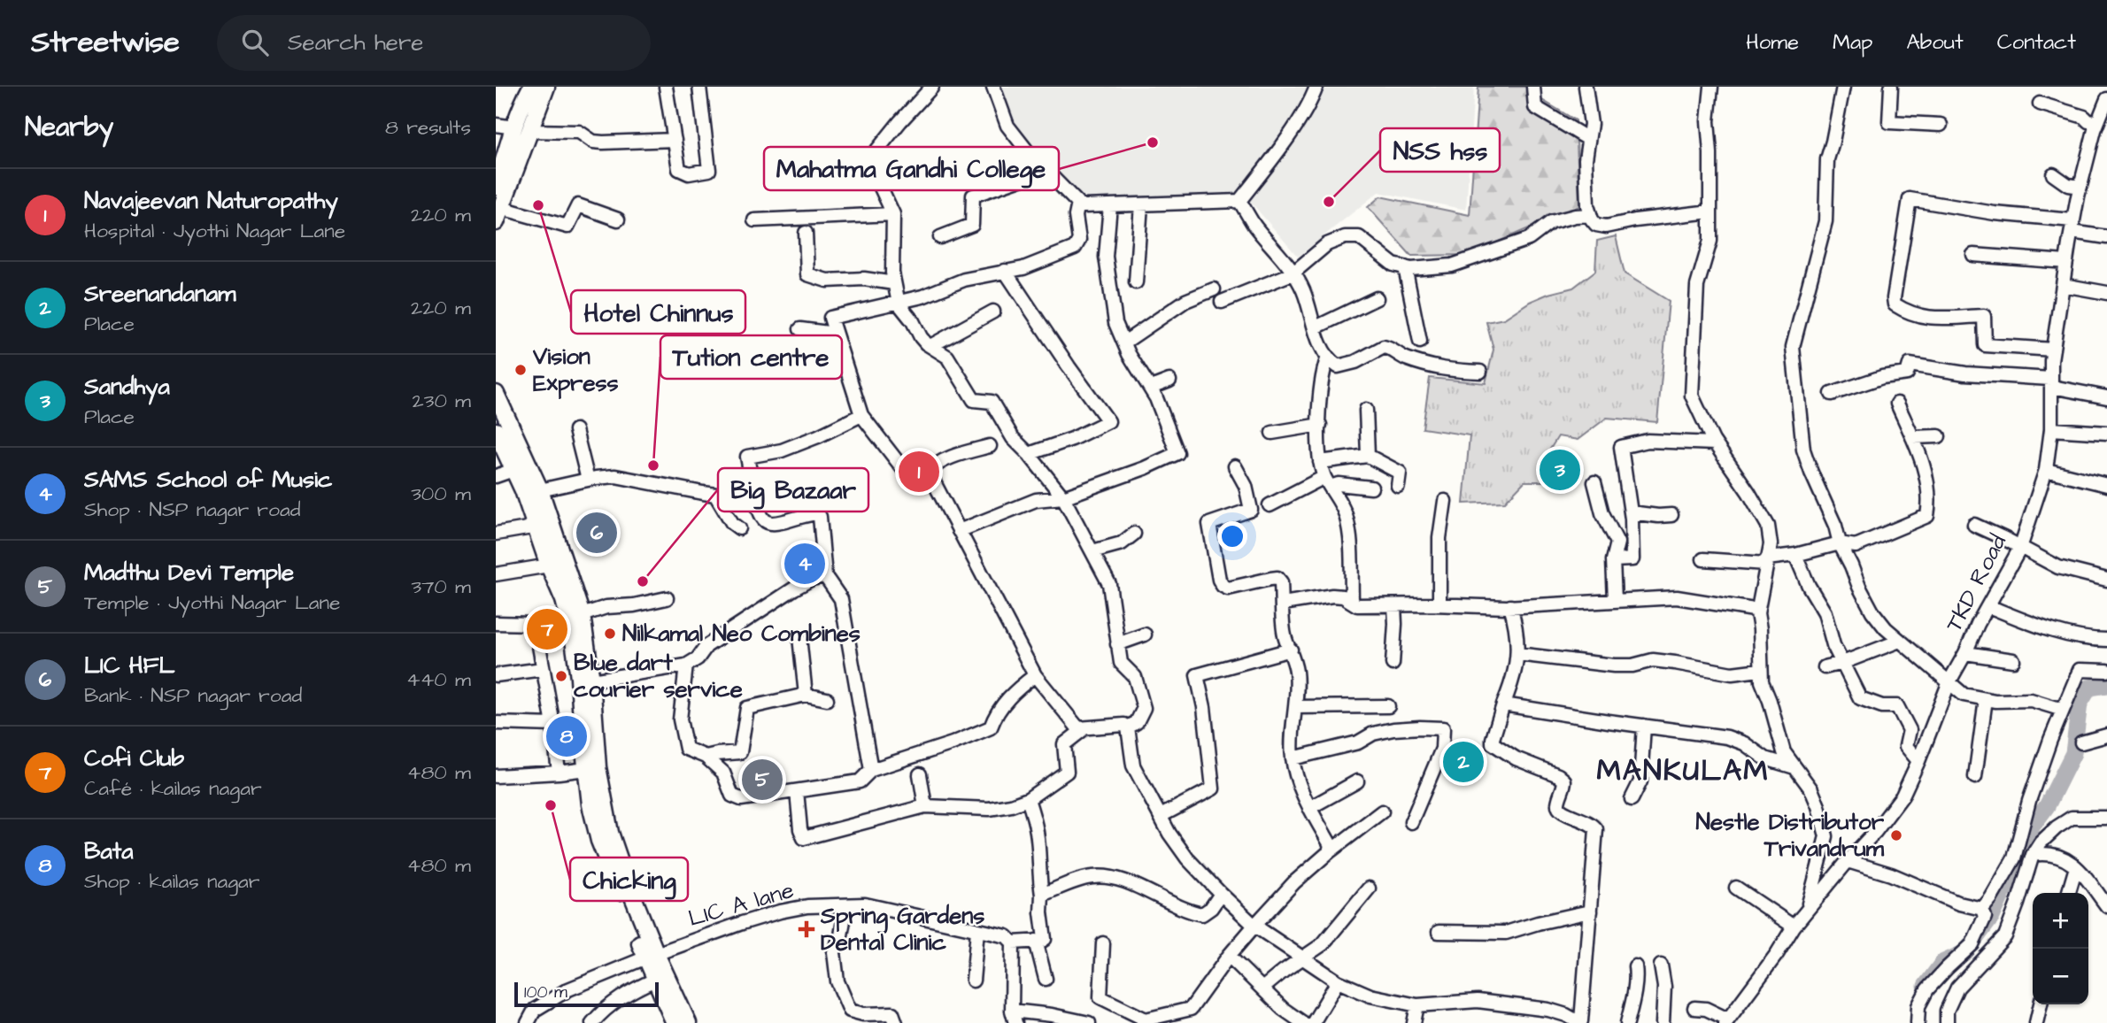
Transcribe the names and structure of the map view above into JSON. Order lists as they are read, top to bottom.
{
  "streets": {
    "street": ["TKD Road", "LIC A lane"]
  },
  "districts": ["MANKULAM"],
  "places": {
    "other": [
      "Mahatma Gandhi College",
      "NSS hss",
      "Hotel Chinnus",
      "Vision Express",
      "Tution centre",
      "Big Bazaar",
      "Nilkamal Neo Combines",
      "Blue dart courier service",
      "Chicking",
      "Nestle Distributor Trivandrum"
    ],
    "health": ["Spring Gardens Dental Clinic"]
  },
  "scale_bar": "100 m",
  "page": {
    "header": "Streetwise",
    "search": "Search here",
    "nav": [
      "Home",
      "Map",
      "About",
      "Contact"
    ],
    "heading": ["Nearby", "8 results"],
    "list": [
      {
        "mark": "1",
        "name": "Navajeevan Naturopathy",
        "note": "Hospital · Jyothi Nagar Lane",
        "value": "220 m"
      },
      {
        "mark": "2",
        "name": "Sreenandanam",
        "note": "Place",
        "value": "220 m"
      },
      {
        "mark": "3",
        "name": "Sandhya",
        "note": "Place",
        "value": "230 m"
      },
      {
        "mark": "4",
        "name": "SAMS School of Music",
        "note": "Shop · NSP nagar road",
        "value": "300 m"
      },
      {
        "mark": "5",
        "name": "Madthu Devi Temple",
        "note": "Temple · Jyothi Nagar Lane",
        "value": "370 m"
      },
      {
        "mark": "6",
        "name": "LIC HFL",
        "note": "Bank · NSP nagar road",
        "value": "440 m"
      },
      {
        "mark": "7",
        "name": "Cofi Club",
        "note": "Café · kailas nagar",
        "value": "480 m"
      },
      {
        "mark": "8",
        "name": "Bata",
        "note": "Shop · kailas nagar",
        "value": "480 m"
      }
    ],
    "pins": [
      "3",
      "1",
      "6",
      "4",
      "7",
      "8",
      "2",
      "5"
    ],
    "map_buttons": ["+", "−"],
    "scale": "100 m"
  }
}
